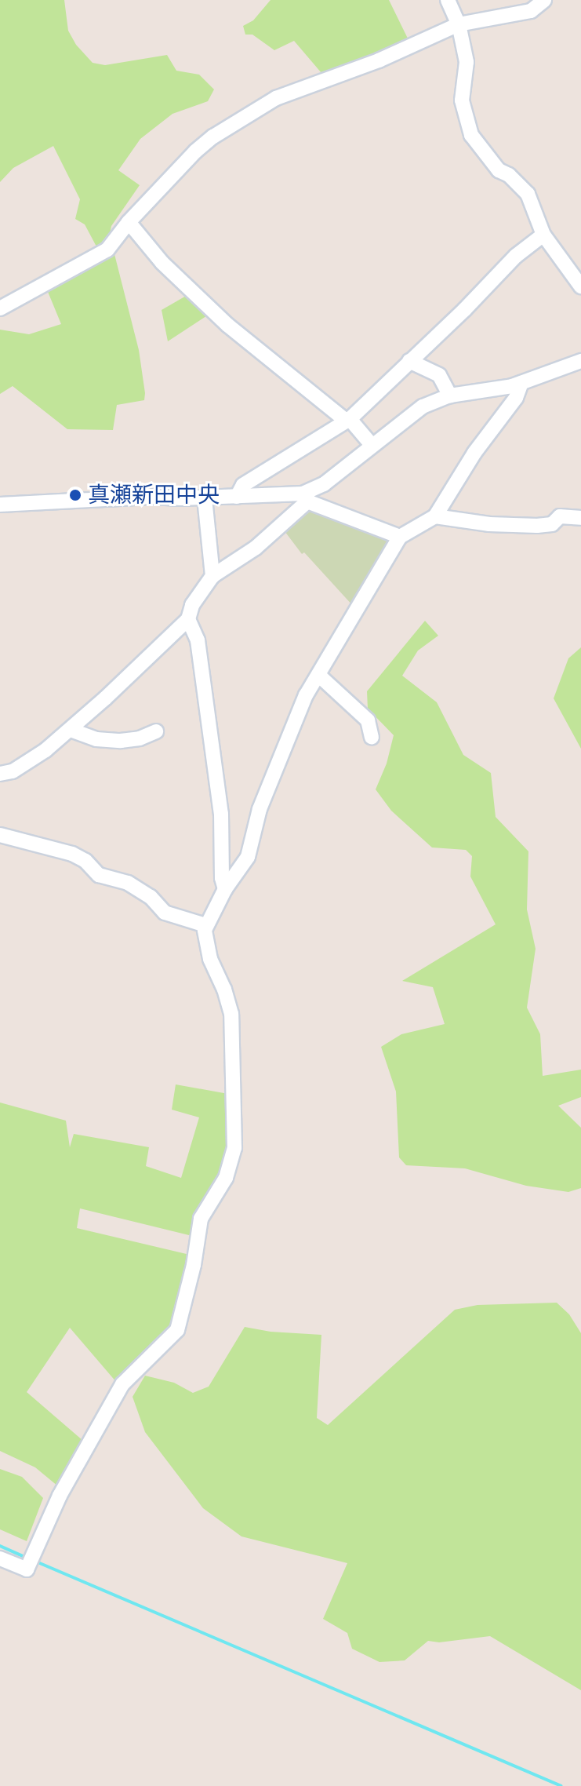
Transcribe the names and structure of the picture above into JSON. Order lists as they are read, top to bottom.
{
  "places": ["真瀬新田中央"]
}
